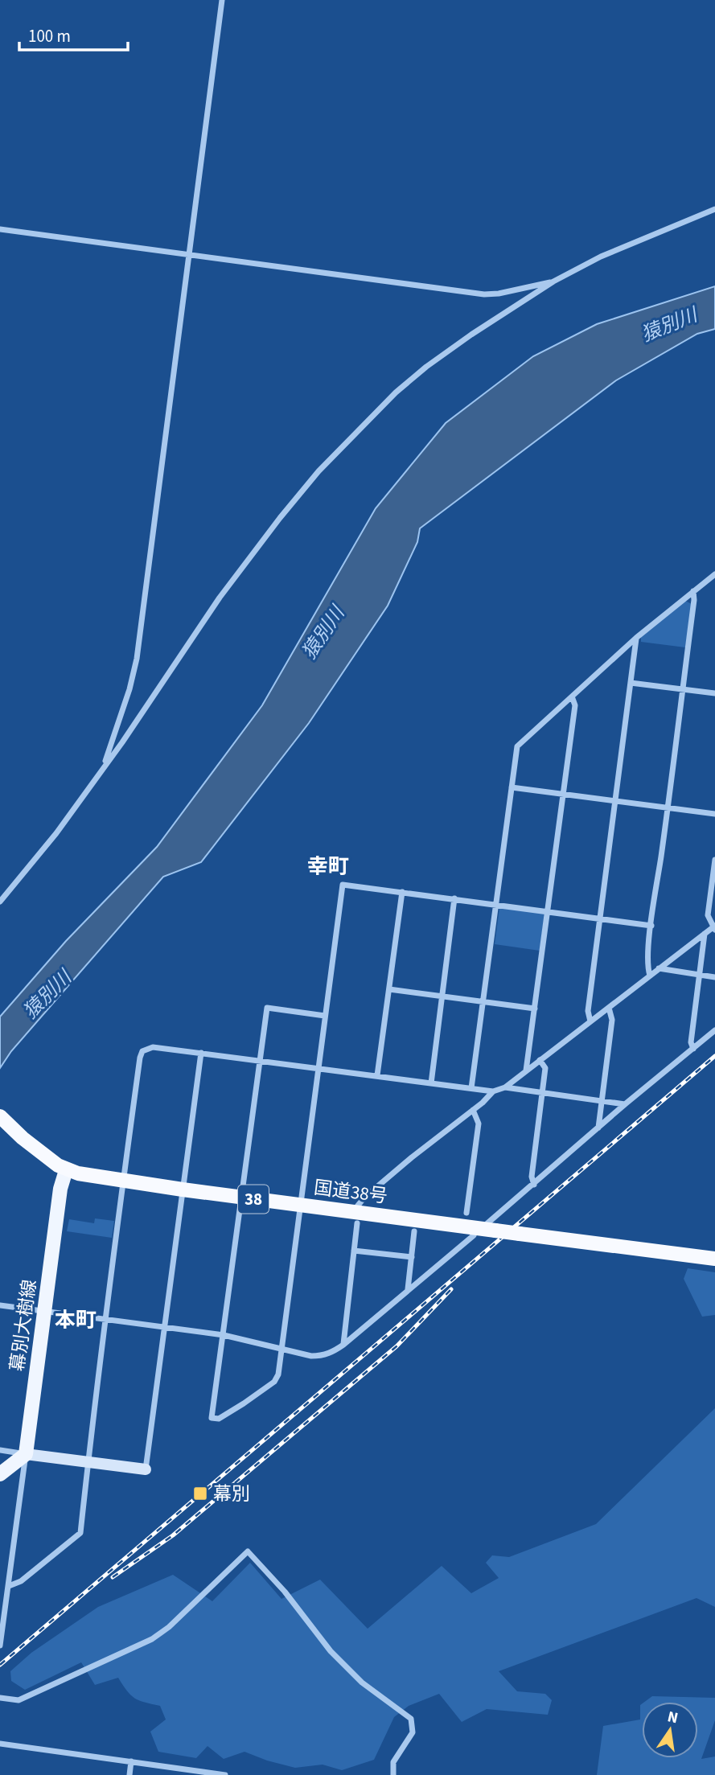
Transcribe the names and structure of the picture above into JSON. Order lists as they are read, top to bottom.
{
  "streets": {
    "highway": ["国道38号", "38"],
    "main road": ["幕別大樹線"]
  },
  "crossings": [
    ["国道38号", "幕別大樹線"]
  ],
  "districts": ["幸町", "本町"],
  "water": ["猿別川"],
  "places": {
    "transit": ["幕別"]
  },
  "scale_bar": "100 m",
  "north": "top"
}
